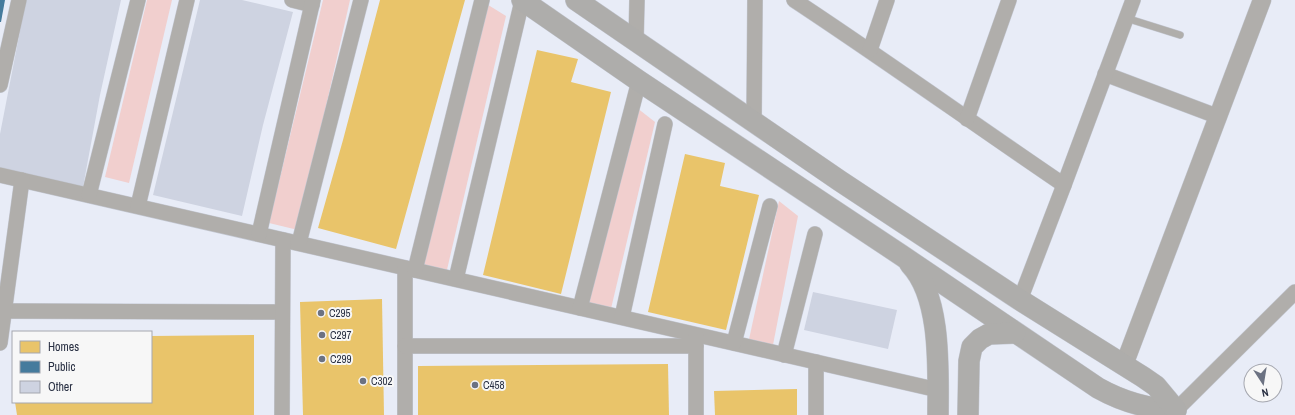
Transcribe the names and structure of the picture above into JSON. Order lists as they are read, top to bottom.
{
  "places": [
    "C295",
    "C297",
    "C299",
    "C302",
    "C458"
  ],
  "legend": ["Homes", "Public", "Other"],
  "north": "bottom"
}
